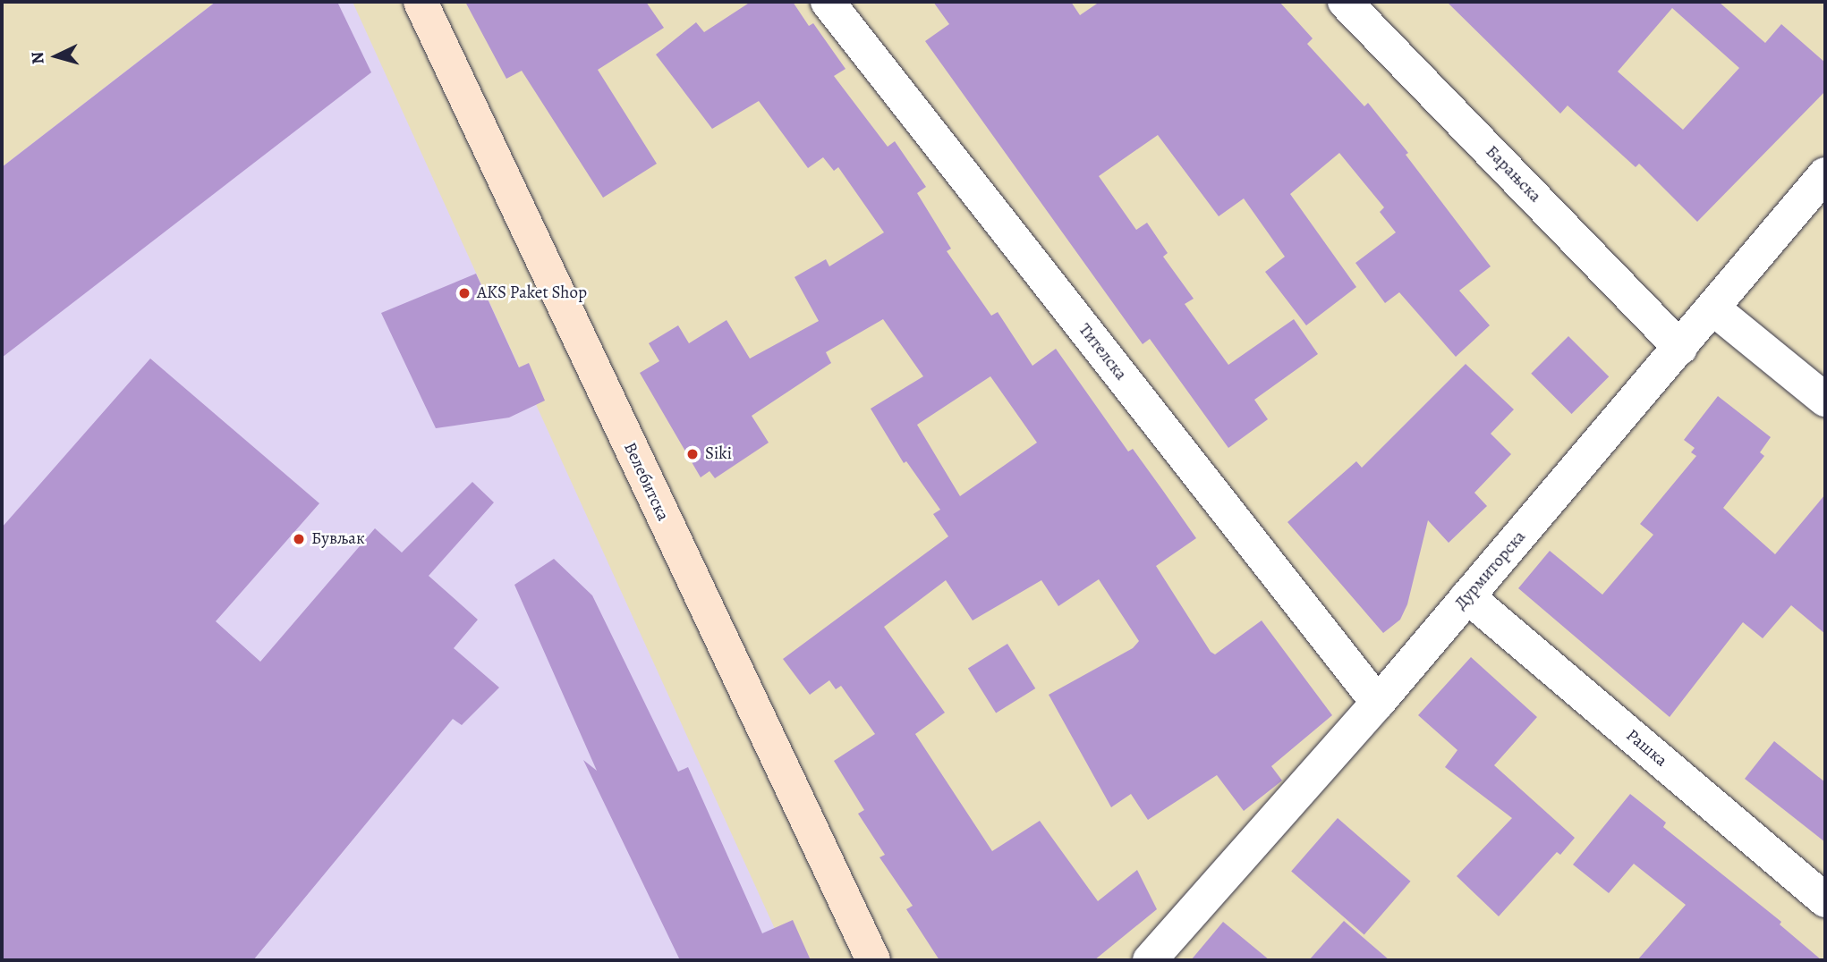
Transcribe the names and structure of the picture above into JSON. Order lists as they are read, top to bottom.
{
  "streets": {
    "street": [
      "Барањска",
      "Тителска",
      "Велебитска",
      "Дурмиторска",
      "Рашка"
    ]
  },
  "crossings": [
    ["Барањска", "Дурмиторска"],
    ["Тителска", "Дурмиторска"],
    ["Дурмиторска", "Рашка"]
  ],
  "places": ["AKS Paket Shop", "Siki", "Бувљак"],
  "north": "left"
}
